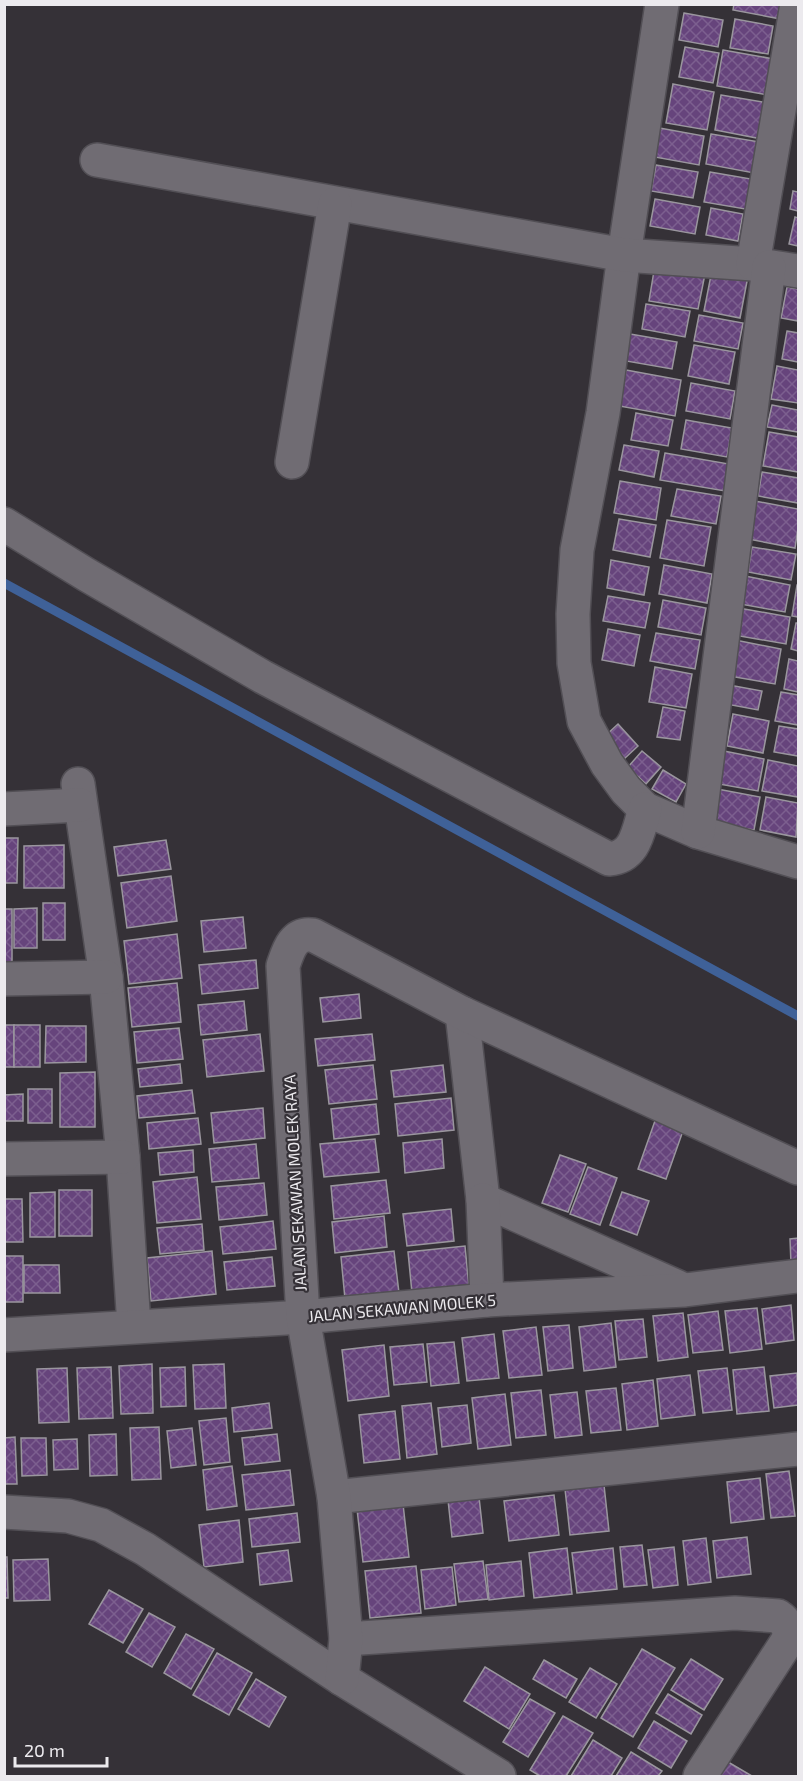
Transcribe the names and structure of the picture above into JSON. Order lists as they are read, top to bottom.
{
  "streets": {
    "street": ["JALAN SEKAWAN MOLEK RAYA", "JALAN SEKAWAN MOLEK 5"]
  },
  "crossings": [
    ["JALAN SEKAWAN MOLEK RAYA", "JALAN SEKAWAN MOLEK 5"]
  ],
  "scale_bar": "20 m"
}
